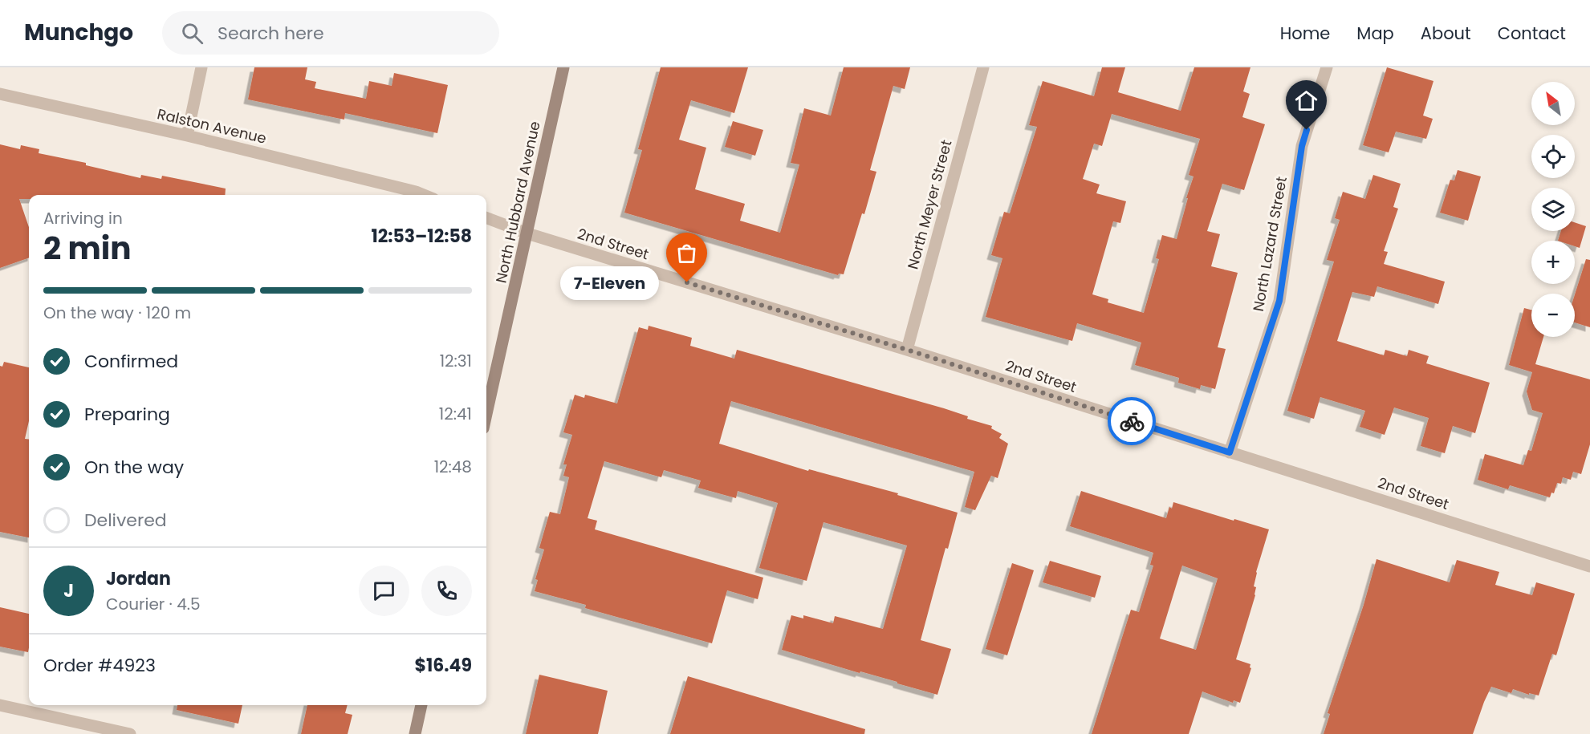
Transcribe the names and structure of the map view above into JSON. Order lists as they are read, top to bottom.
{
  "streets": {
    "main road": ["North Hubbard Avenue"],
    "street": [
      "Ralston Avenue",
      "North Meyer Street",
      "2nd Street",
      "North Lazard Street"
    ]
  },
  "crossings": [
    ["North Hubbard Avenue", "2nd Street"],
    ["North Meyer Street", "2nd Street"],
    ["2nd Street", "North Lazard Street"]
  ],
  "places": ["7-Eleven"],
  "north": "top left",
  "page": {
    "header": "Munchgo",
    "search": "Search here",
    "nav": [
      "Home",
      "Map",
      "About",
      "Contact"
    ],
    "map_buttons": ["+", "−"],
    "heading": ["2 min", "Arriving in", "12:53–12:58"],
    "panel": [
      "Jordan",
      "Courier · 4.5",
      "Order #4923",
      "$16.49"
    ],
    "bubble": "7-Eleven",
    "bar": "On the way · 120 m",
    "list": [
      ["Confirmed", "12:31"],
      ["Preparing", "12:41"],
      ["On the way", "12:48"],
      "Delivered"
    ],
    "round": "J"
  }
}
